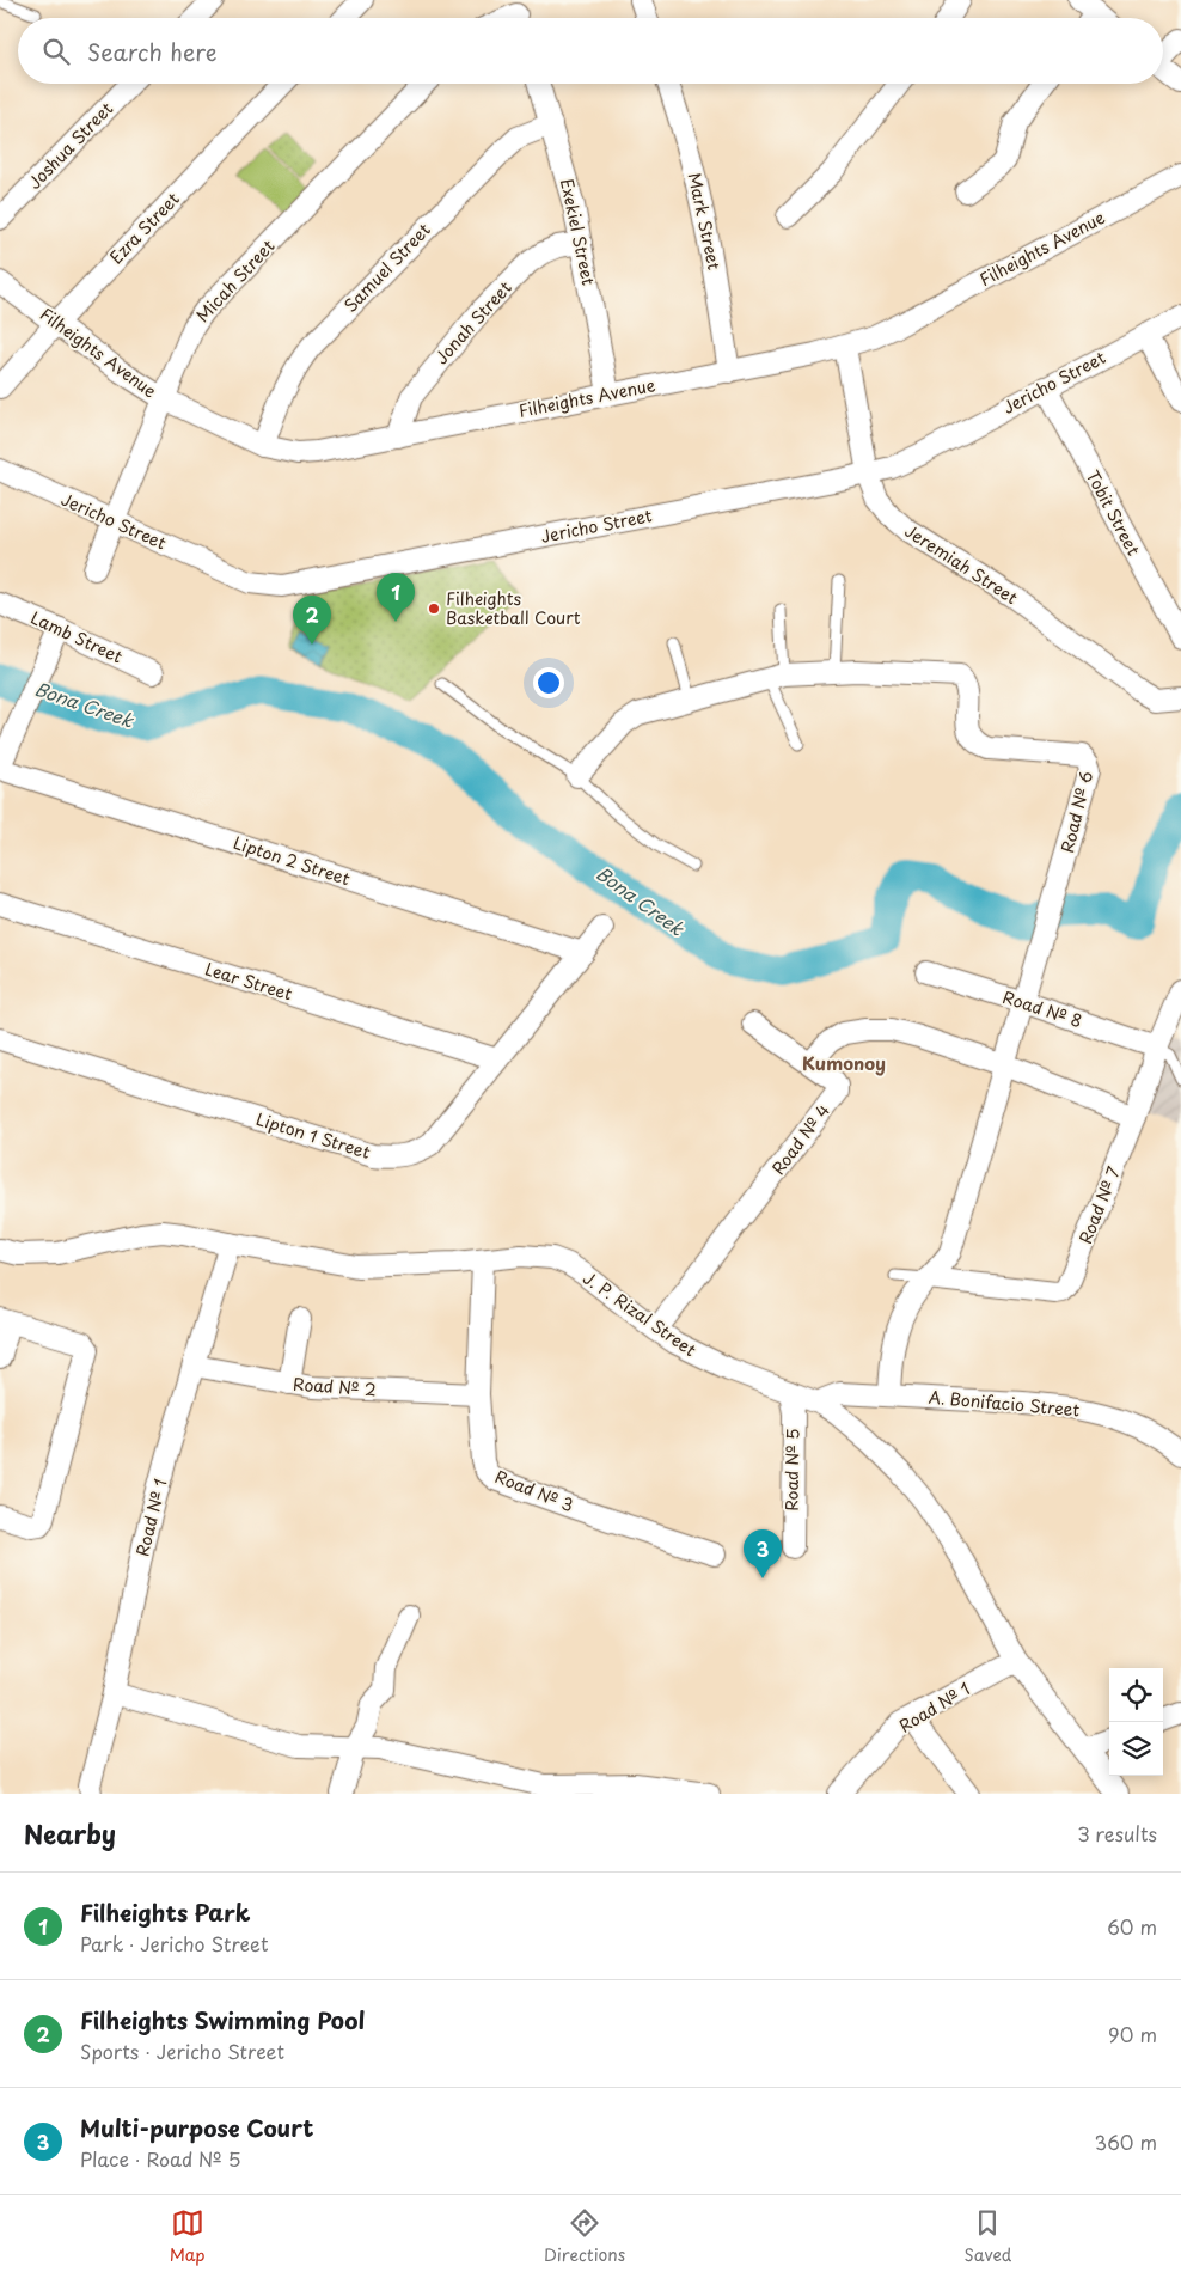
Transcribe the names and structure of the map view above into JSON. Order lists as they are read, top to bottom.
{
  "streets": {
    "street": [
      "Joshua Street",
      "Mark Street",
      "Ezra Street",
      "Exekiel Street",
      "Filheights Avenue",
      "Samuel Street",
      "Micah Street",
      "Jonah Street",
      "Jericho Street",
      "Tobit Street",
      "Jeremiah Street",
      "Lamb Street",
      "Road № 6",
      "Lipton 2 Street",
      "Lear Street",
      "Road № 8",
      "Lipton 1 Street",
      "Road № 4",
      "Road № 7",
      "J. P. Rizal Street",
      "Road № 2",
      "A. Bonifacio Street",
      "Road № 5",
      "Road № 3",
      "Road № 1"
    ]
  },
  "crossings": [
    ["Mark Street", "Filheights Avenue"],
    ["Ezra Street", "Filheights Avenue"],
    ["Exekiel Street", "Filheights Avenue"],
    ["Exekiel Street", "Samuel Street"],
    ["Exekiel Street", "Jonah Street"],
    ["Filheights Avenue", "Samuel Street"],
    ["Filheights Avenue", "Micah Street"],
    ["Filheights Avenue", "Jonah Street"],
    ["Filheights Avenue", "Jeremiah Street"],
    ["Micah Street", "Jericho Street"],
    ["Jericho Street", "Tobit Street"],
    ["Jericho Street", "Jeremiah Street"],
    ["Road № 6", "Road № 8"],
    ["Road № 6", "Road № 7"],
    ["Road № 6", "A. Bonifacio Street"],
    ["Lipton 2 Street", "Lipton 1 Street"],
    ["Lear Street", "Lipton 1 Street"],
    ["Road № 8", "Road № 7"],
    ["Road № 4", "J. P. Rizal Street"],
    ["J. P. Rizal Street", "A. Bonifacio Street"],
    ["J. P. Rizal Street", "Road № 5"],
    ["J. P. Rizal Street", "Road № 3"],
    ["J. P. Rizal Street", "Road № 1"],
    ["Road № 2", "Road № 3"],
    ["Road № 2", "Road № 1"]
  ],
  "districts": ["Kumonoy"],
  "water": ["Bona Creek"],
  "places": ["Filheights Basketball Court"],
  "page": {
    "search": "Search here",
    "pins": ["1", "2", "3"],
    "heading": ["Nearby", "3 results"],
    "list": [
      {
        "mark": "1",
        "name": "Filheights Park",
        "note": "Park · Jericho Street",
        "value": "60 m"
      },
      {
        "mark": "2",
        "name": "Filheights Swimming Pool",
        "note": "Sports · Jericho Street",
        "value": "90 m"
      },
      {
        "mark": "3",
        "name": "Multi-purpose Court",
        "note": "Place · Road № 5",
        "value": "360 m"
      }
    ],
    "nav": ["Map", "Directions", "Saved"]
  }
}
